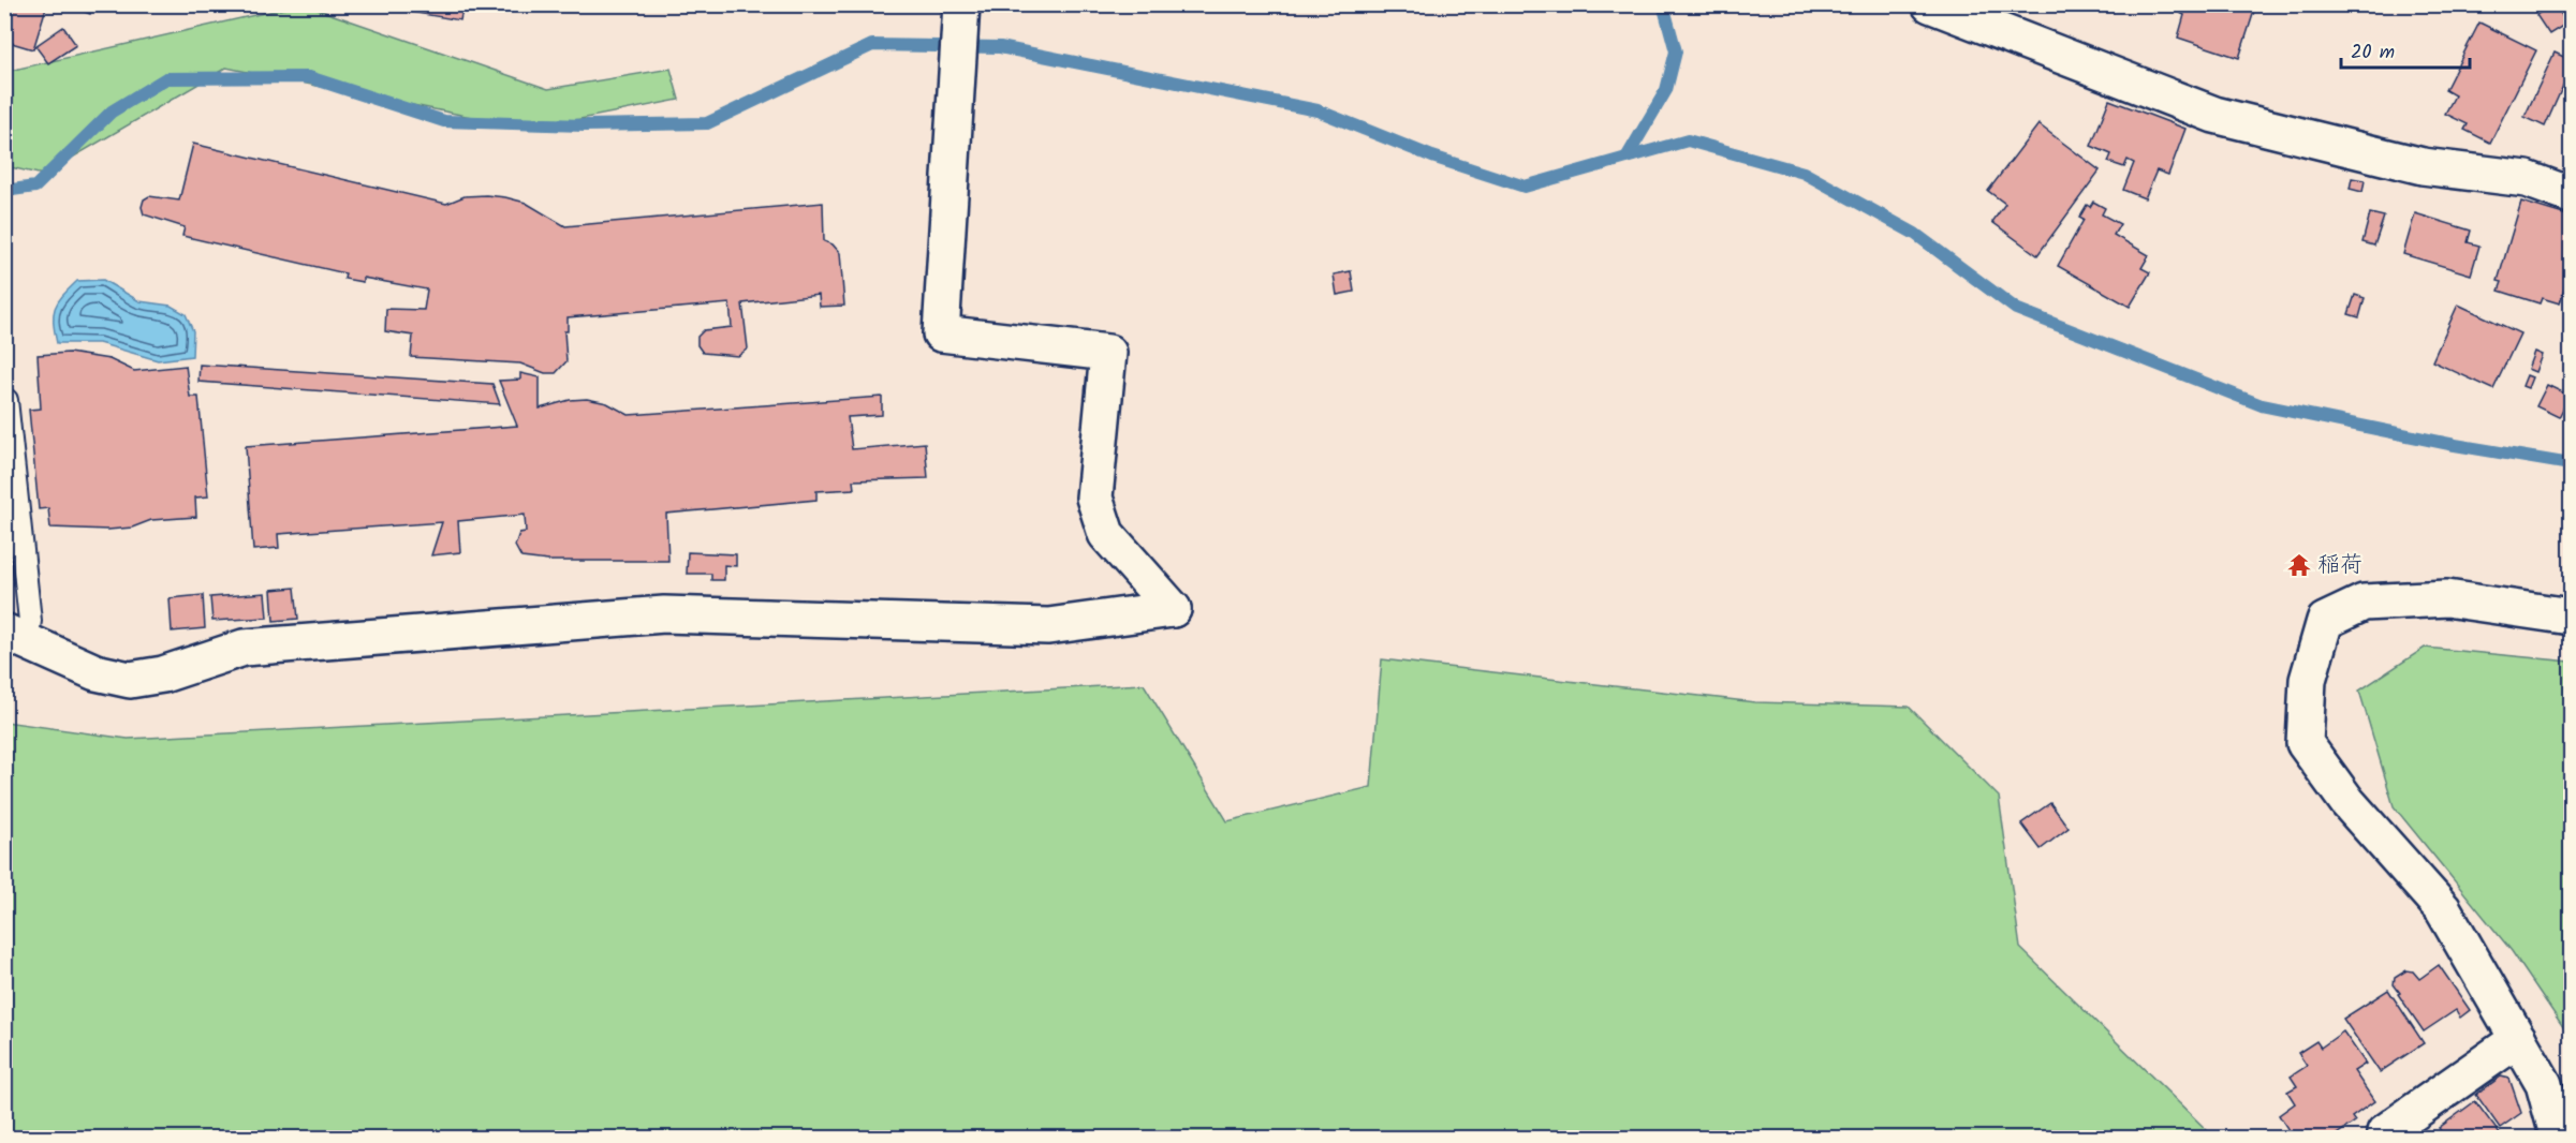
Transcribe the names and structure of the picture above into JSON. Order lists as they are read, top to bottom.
{
  "places": {
    "temple": ["稲荷"]
  },
  "scale_bar": "20 m"
}
